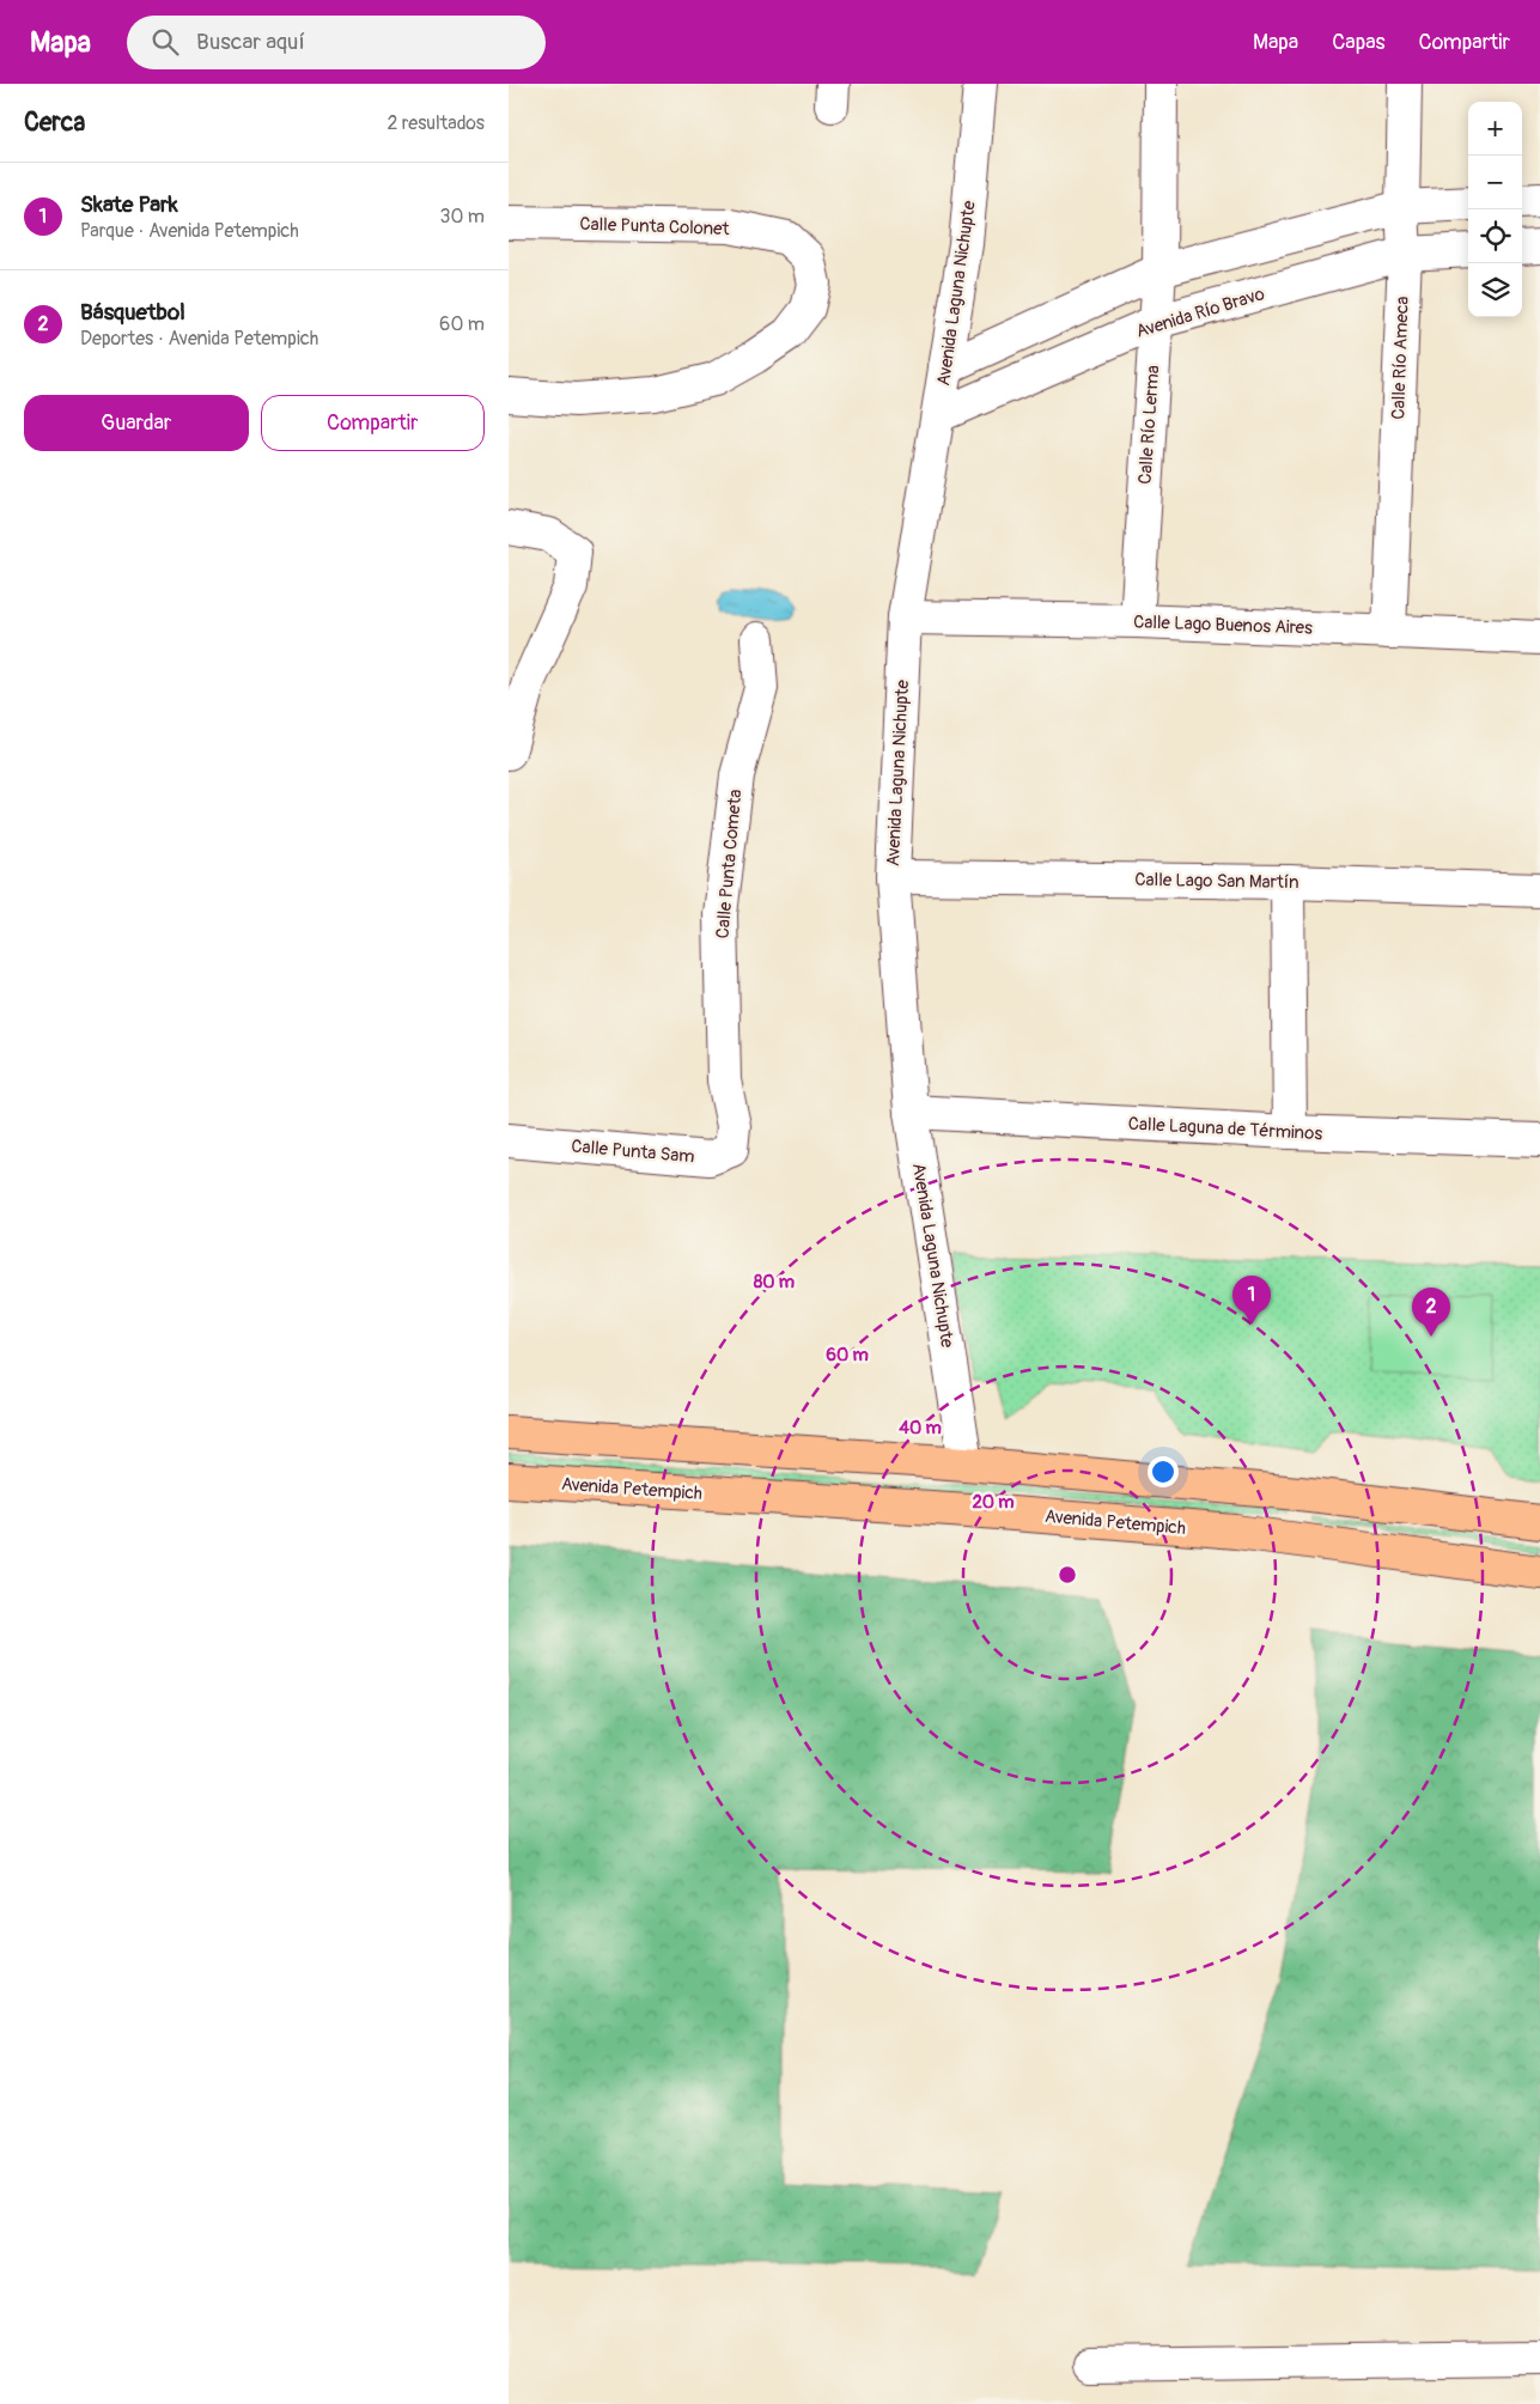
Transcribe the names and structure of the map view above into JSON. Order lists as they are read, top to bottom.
{
  "streets": {
    "main road": ["Avenida Petempich"],
    "street": [
      "Calle Punta Colonet",
      "Avenida Laguna Nichupte",
      "Avenida Río Bravo",
      "Calle Río Ameca",
      "Calle Río Lerma",
      "Calle Lago Buenos Aires",
      "Calle Punta Cometa",
      "Calle Lago San Martín",
      "Calle Laguna de Términos",
      "Calle Punta Sam"
    ]
  },
  "crossings": [
    ["Avenida Laguna Nichupte", "Avenida Río Bravo"],
    ["Avenida Laguna Nichupte", "Calle Lago Buenos Aires"],
    ["Avenida Laguna Nichupte", "Calle Lago San Martín"],
    ["Avenida Laguna Nichupte", "Calle Laguna de Términos"],
    ["Avenida Río Bravo", "Calle Río Ameca"],
    ["Avenida Río Bravo", "Calle Río Lerma"],
    ["Calle Río Ameca", "Calle Lago Buenos Aires"],
    ["Calle Río Lerma", "Calle Lago Buenos Aires"],
    ["Calle Punta Cometa", "Calle Punta Sam"]
  ],
  "page": {
    "header": "Mapa",
    "search": "Buscar aquí",
    "nav": ["Mapa", "Capas", "Compartir"],
    "heading": ["Cerca", "2 resultados"],
    "map_buttons": ["+", "−"],
    "list": [
      {
        "mark": "1",
        "name": "Skate Park",
        "note": "Parque · Avenida Petempich",
        "value": "30 m"
      },
      {
        "mark": "2",
        "name": "Básquetbol",
        "note": "Deportes · Avenida Petempich",
        "value": "60 m"
      }
    ],
    "buttons": ["Guardar", "Compartir"],
    "pins": ["1", "2"]
  },
  "rings": [
    "80 m",
    "60 m",
    "40 m",
    "20 m"
  ]
}
